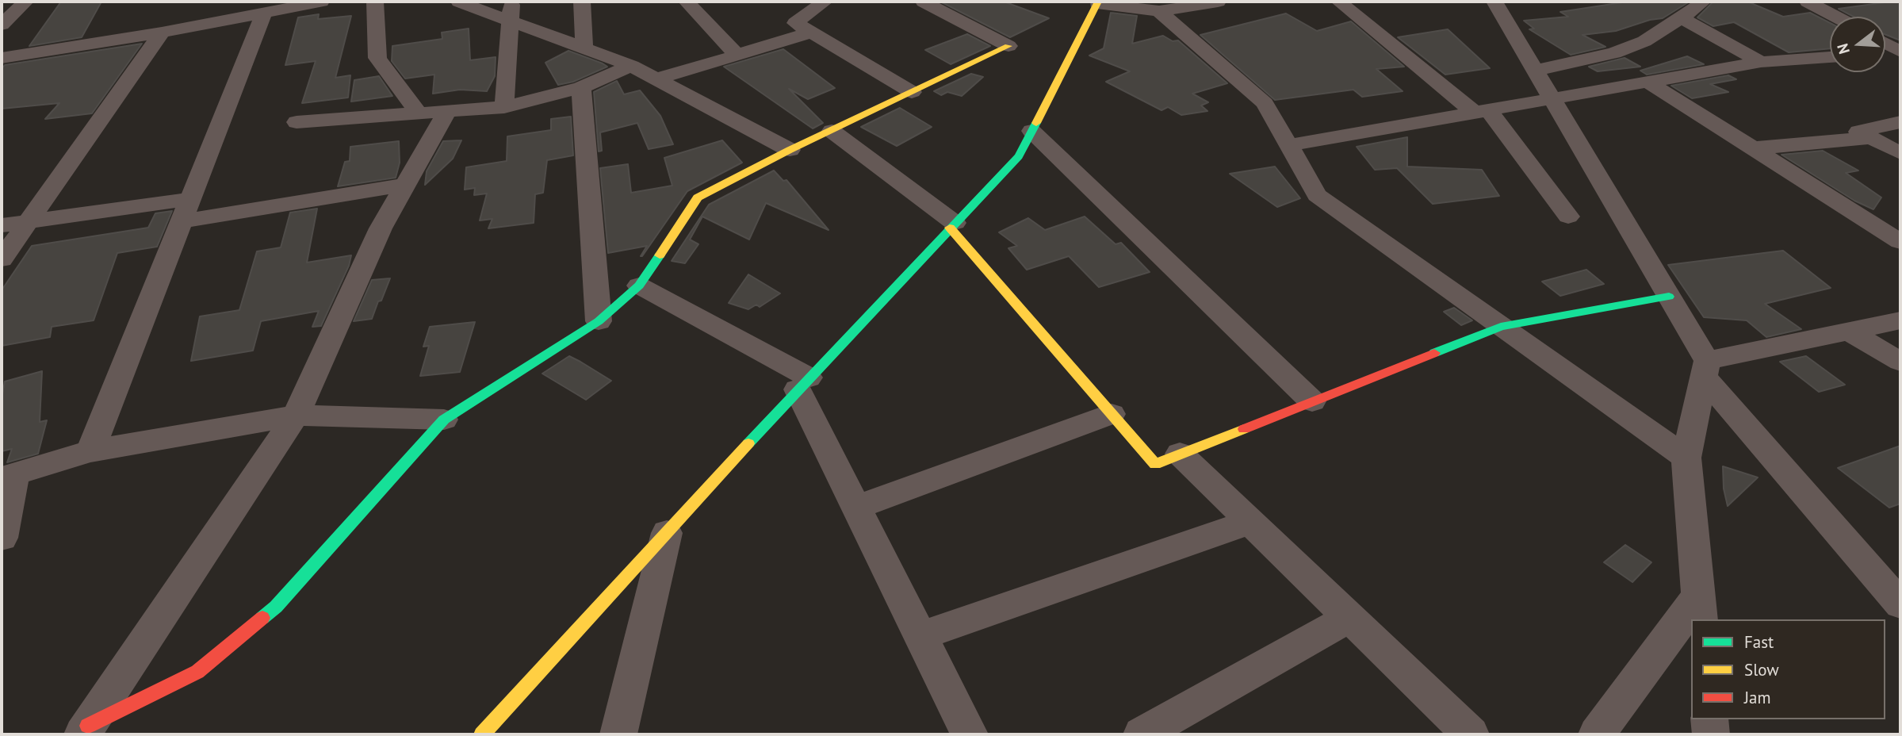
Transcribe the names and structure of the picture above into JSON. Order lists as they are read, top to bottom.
{
  "legend": ["Fast", "Slow", "Jam"],
  "north": "left"
}
